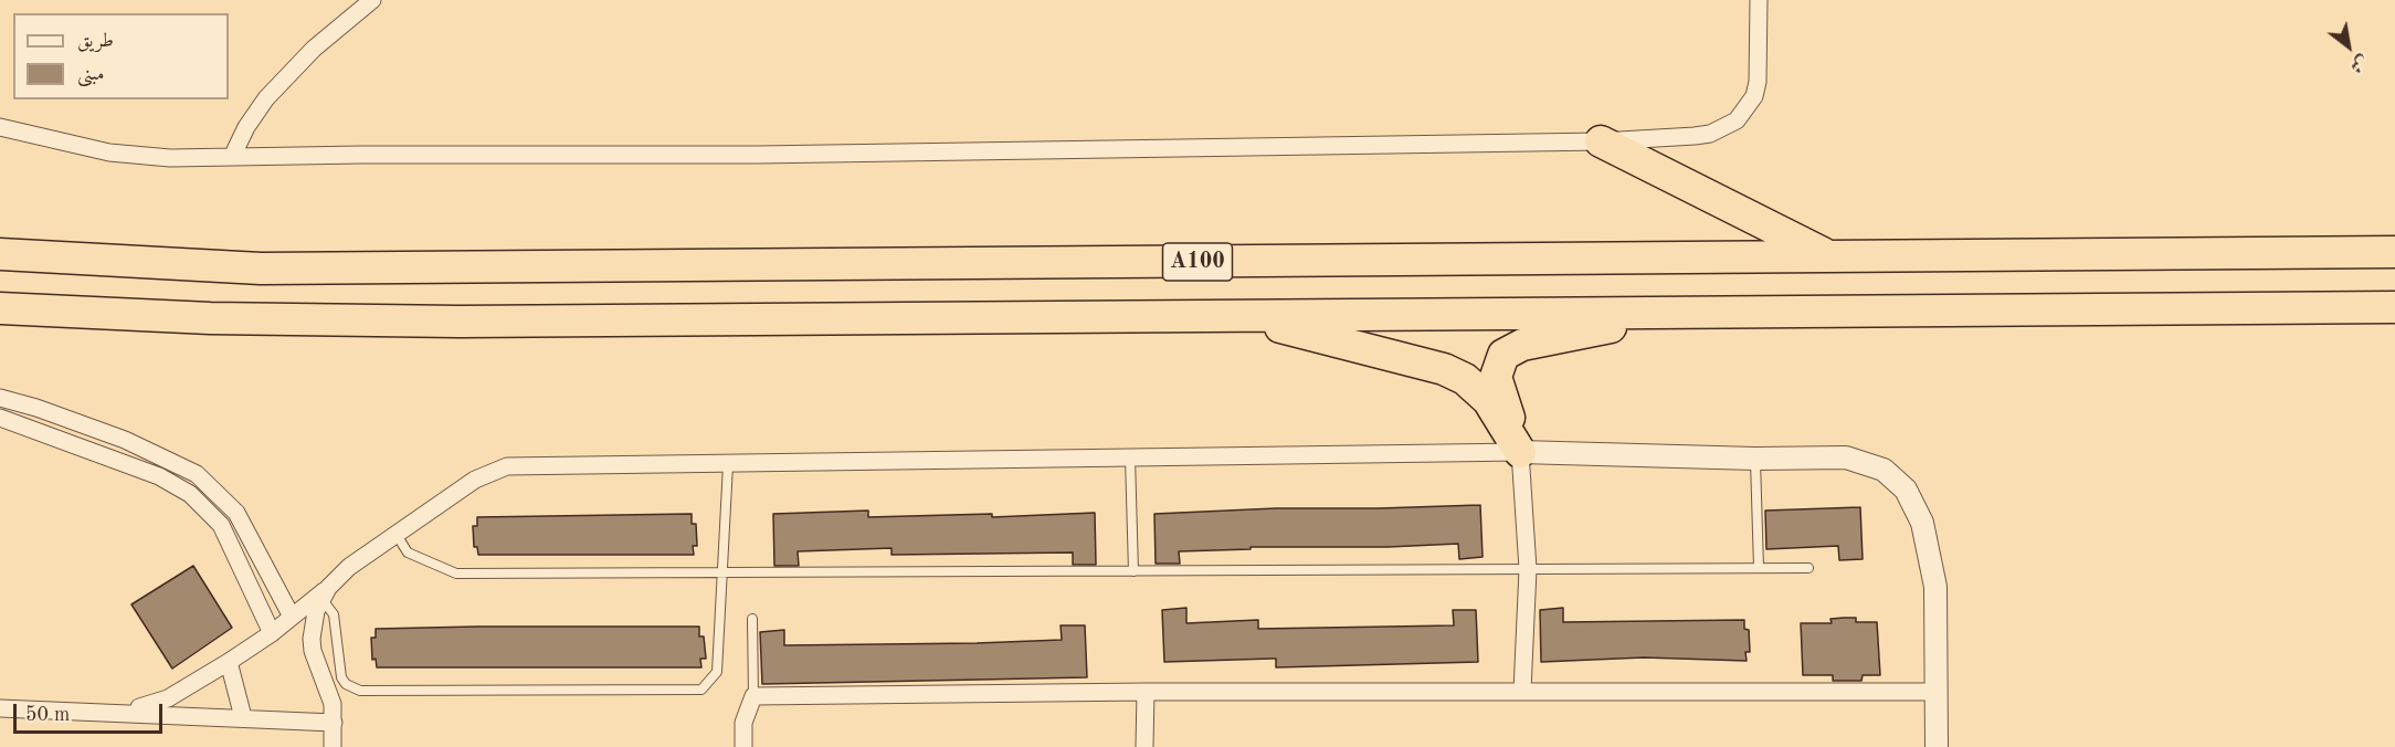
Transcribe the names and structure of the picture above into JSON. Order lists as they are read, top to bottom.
{
  "streets": {
    "highway": ["A100"]
  },
  "legend": ["طريق", "مبنى"],
  "scale_bar": "50 m",
  "north": "bottom right"
}
